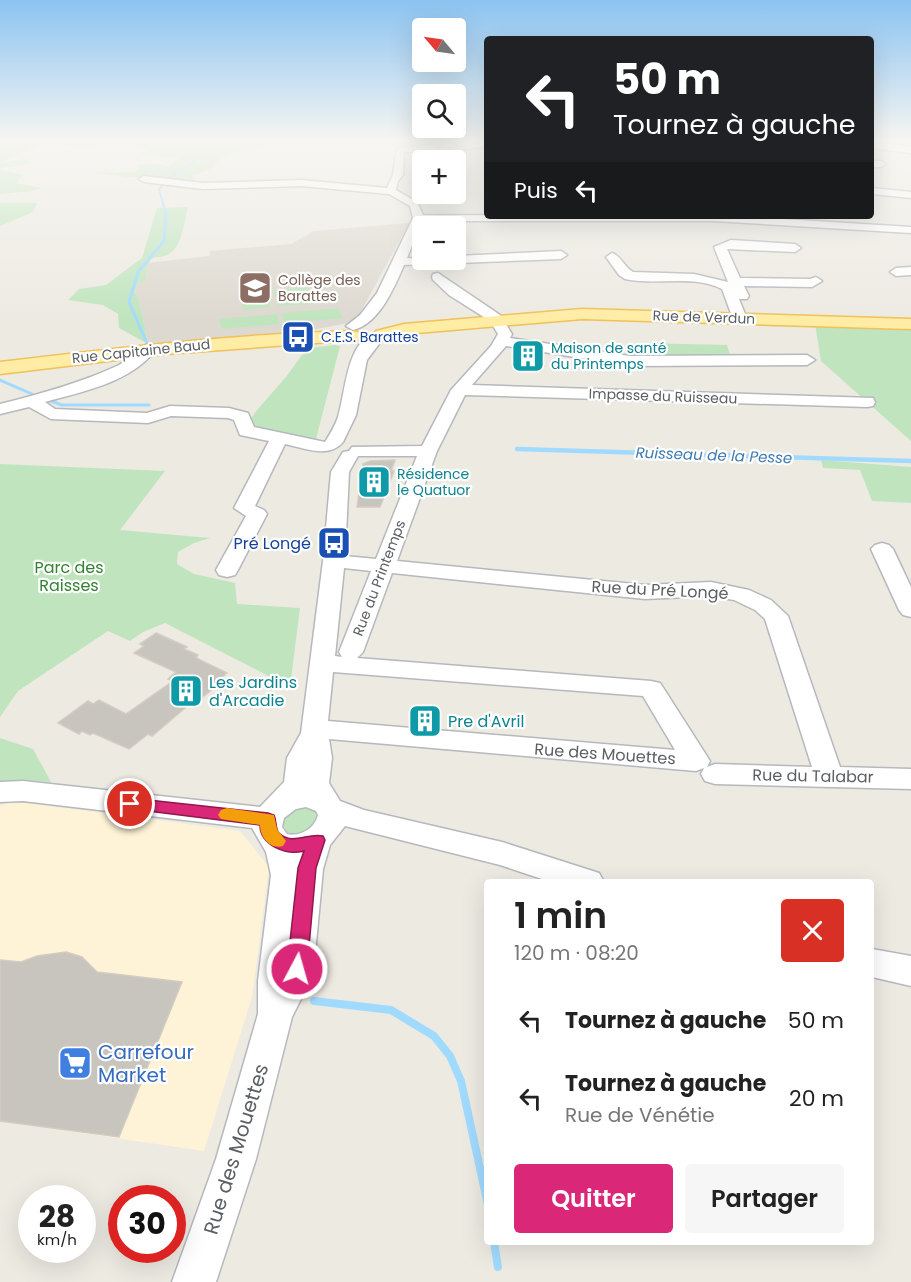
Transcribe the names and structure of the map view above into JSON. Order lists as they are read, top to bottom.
{
  "streets": {
    "main road": ["Rue de Verdun", "Rue Capitaine Baud"],
    "street": [
      "Impasse du Ruisseau",
      "Rue du Printemps",
      "Rue du Pré Longé",
      "Rue des Mouettes",
      "Rue du Talabar"
    ]
  },
  "crossings": [
    ["Rue de Verdun", "Rue Capitaine Baud"],
    ["Impasse du Ruisseau", "Rue du Printemps"],
    ["Rue du Printemps", "Rue du Pré Longé"],
    ["Rue du Pré Longé", "Rue du Talabar"]
  ],
  "water": ["Ruisseau de la Pesse"],
  "parks": ["Parc des Raisses"],
  "places": {
    "school or university": ["Collège des Barattes"],
    "bus stop": ["C.E.S. Barattes", "Pré Longé"],
    "building": [
      "Maison de santé du Printemps",
      "Résidence le Quatuor",
      "Les Jardins d'Arcadie",
      "Pre d'Avril"
    ],
    "supermarket": ["Carrefour Market"]
  },
  "north": "top left",
  "page": {
    "map_buttons": ["+", "−"],
    "turn": ["50 m", "Tournez à gauche"],
    "then": "Puis",
    "heading": ["1 min", "120 m · 08:20"],
    "list": [
      {
        "name": "Tournez à gauche",
        "value": "50 m"
      },
      {
        "name": "Tournez à gauche",
        "note": "Rue de Vénétie",
        "value": "20 m"
      }
    ],
    "buttons": ["Quitter", "Partager"],
    "speed": "28 km/h",
    "limit": "30"
  }
}
